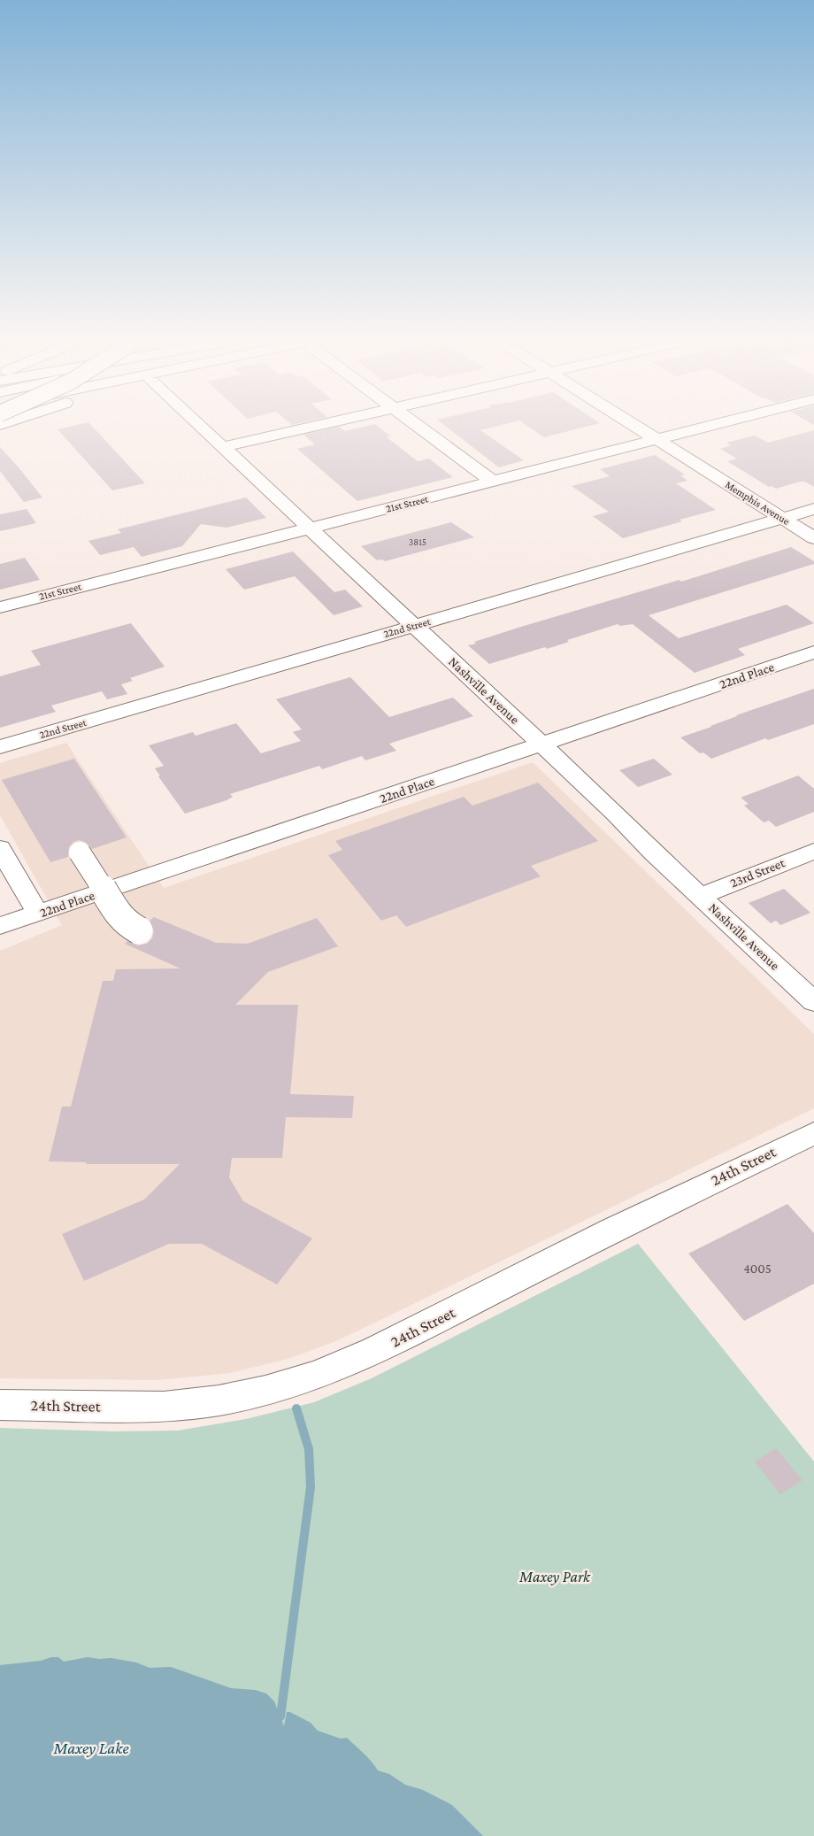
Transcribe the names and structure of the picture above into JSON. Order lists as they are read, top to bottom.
{
  "streets": {
    "main road": [
      "Memphis Avenue",
      "21st Street",
      "22nd Street",
      "22nd Place",
      "Nashville Avenue",
      "23rd Street",
      "24th Street"
    ]
  },
  "crossings": [
    ["Memphis Avenue", "21st Street"],
    ["Memphis Avenue", "22nd Street"],
    ["21st Street", "Nashville Avenue"],
    ["22nd Street", "Nashville Avenue"],
    ["22nd Place", "Nashville Avenue"],
    ["Nashville Avenue", "23rd Street"]
  ],
  "water": ["Maxey Lake"],
  "parks": ["Maxey Park"],
  "house_numbers": ["3815", "4005"]
}
